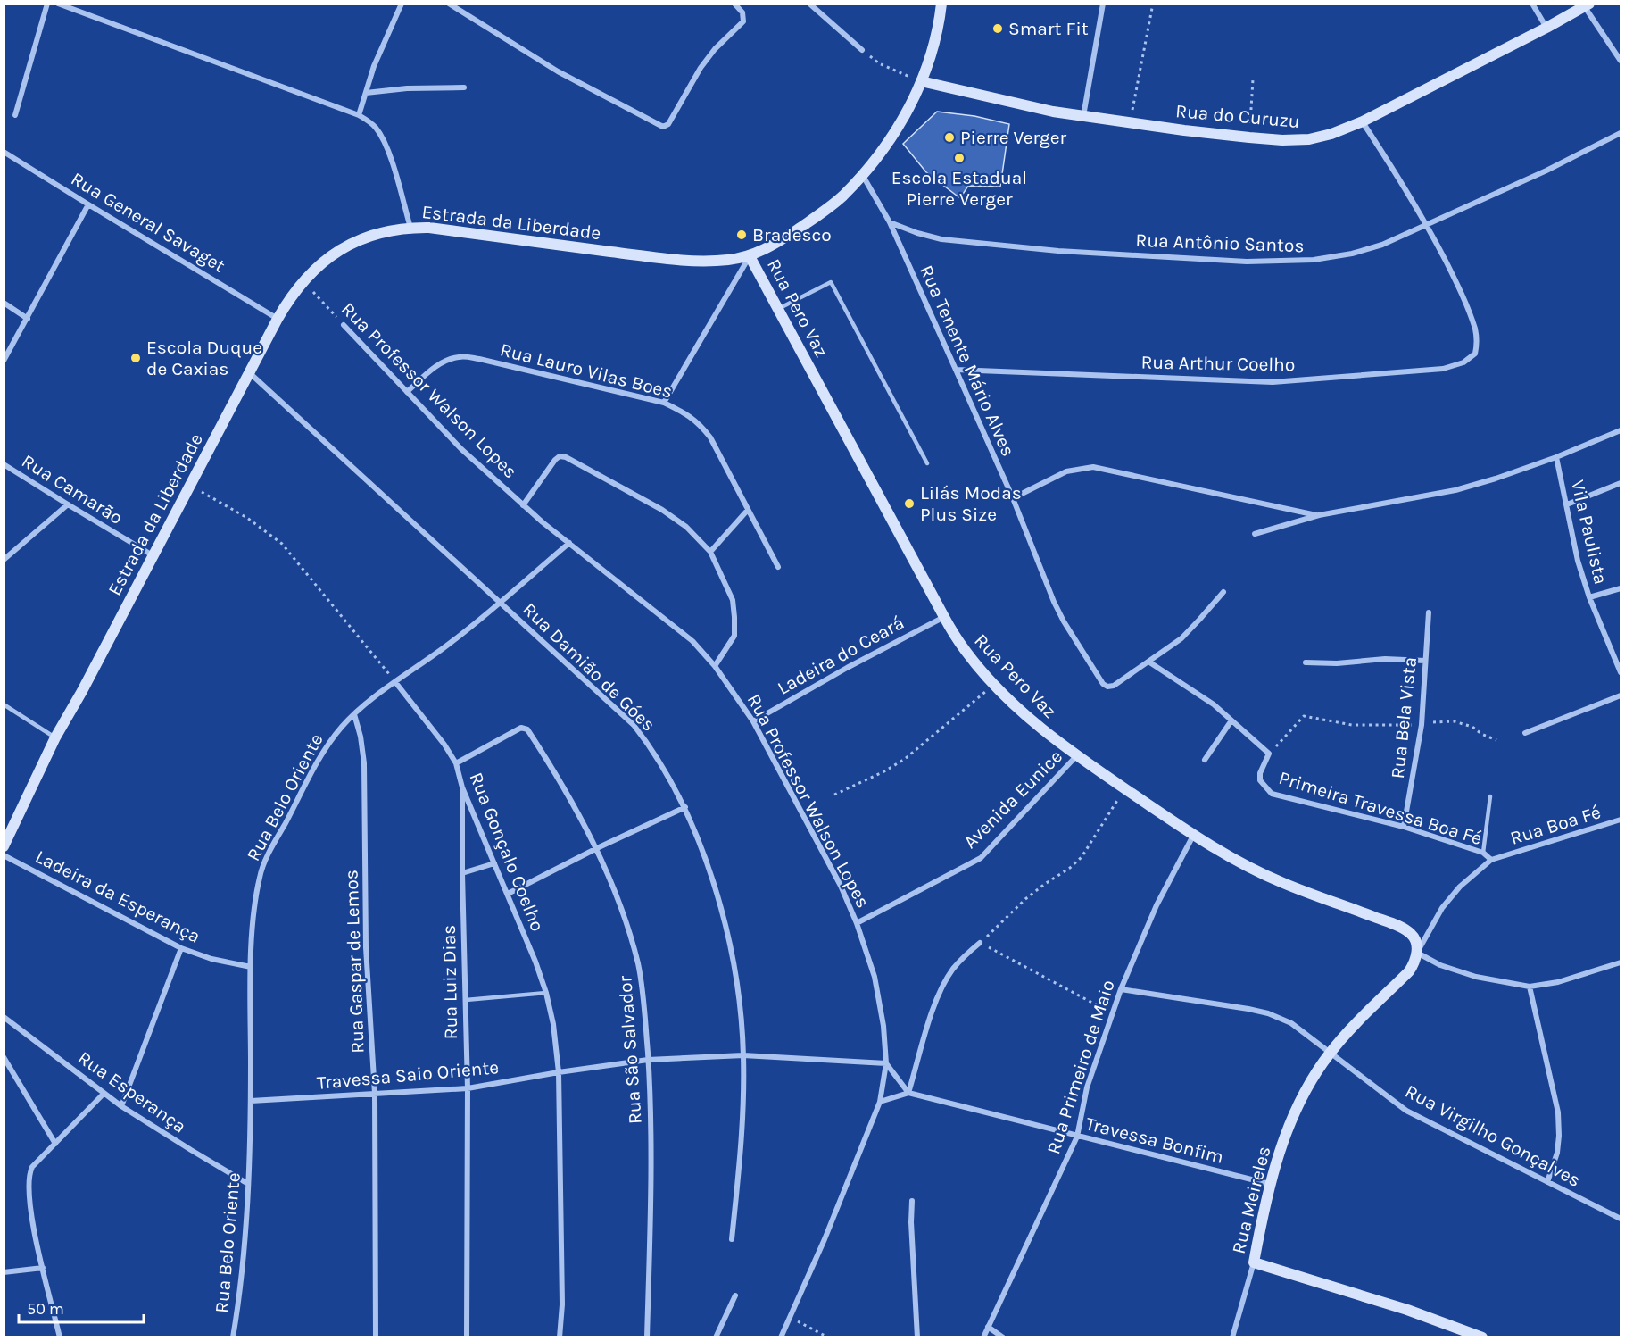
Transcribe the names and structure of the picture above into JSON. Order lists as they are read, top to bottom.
{
  "streets": {
    "main road": [
      "Rua do Curuzu",
      "Estrada da Liberdade",
      "Rua Pero Vaz",
      "Rua Meireles"
    ],
    "street": [
      "Rua General Savaget",
      "Rua Antônio Santos",
      "Rua Tenente Mário Alves",
      "Rua Arthur Coelho",
      "Rua Lauro Vilas Boes",
      "Rua Professor Walson Lopes",
      "Rua Camarão",
      "Vila Paulista",
      "Ladeira do Ceará",
      "Rua Damião de Góes",
      "Rua Bela Vista",
      "Rua Belo Oriente",
      "Avenida Eunice",
      "Primeira Travessa Boa Fé",
      "Rua Boa Fé",
      "Rua Gonçalo Coelho",
      "Ladeira da Esperança",
      "Rua Gaspar de Lemos",
      "Rua Luiz Dias",
      "Rua São Salvador",
      "Rua Primeiro de Maio",
      "Travessa Saio Oriente",
      "Rua Esperança",
      "Rua Virgilho Gonçalves",
      "Travessa Bonfim"
    ]
  },
  "crossings": [
    ["Rua do Curuzu", "Estrada da Liberdade"],
    ["Rua General Savaget", "Estrada da Liberdade"],
    ["Estrada da Liberdade", "Rua Pero Vaz"],
    ["Estrada da Liberdade", "Rua Tenente Mário Alves"],
    ["Estrada da Liberdade", "Rua Professor Walson Lopes"],
    ["Estrada da Liberdade", "Rua Camarão"],
    ["Estrada da Liberdade", "Rua Damião de Góes"],
    ["Rua Antônio Santos", "Rua Tenente Mário Alves"],
    ["Rua Antônio Santos", "Rua Arthur Coelho"],
    ["Rua Pero Vaz", "Ladeira do Ceará"],
    ["Rua Pero Vaz", "Avenida Eunice"],
    ["Rua Pero Vaz", "Rua Boa Fé"],
    ["Rua Pero Vaz", "Rua Primeiro de Maio"],
    ["Rua Pero Vaz", "Rua Meireles"],
    ["Rua Tenente Mário Alves", "Rua Arthur Coelho"],
    ["Rua Lauro Vilas Boes", "Rua Professor Walson Lopes"],
    ["Rua Professor Walson Lopes", "Ladeira do Ceará"],
    ["Rua Professor Walson Lopes", "Rua Belo Oriente"],
    ["Rua Professor Walson Lopes", "Avenida Eunice"],
    ["Rua Professor Walson Lopes", "Travessa Saio Oriente"],
    ["Rua Damião de Góes", "Rua Belo Oriente"],
    ["Rua Damião de Góes", "Travessa Saio Oriente"],
    ["Rua Bela Vista", "Primeira Travessa Boa Fé"],
    ["Rua Belo Oriente", "Rua Gonçalo Coelho"],
    ["Rua Belo Oriente", "Ladeira da Esperança"],
    ["Rua Belo Oriente", "Rua Gaspar de Lemos"],
    ["Rua Belo Oriente", "Travessa Saio Oriente"],
    ["Rua Belo Oriente", "Rua Esperança"],
    ["Primeira Travessa Boa Fé", "Rua Boa Fé"],
    ["Rua Boa Fé", "Rua Meireles"],
    ["Rua Gonçalo Coelho", "Rua Luiz Dias"],
    ["Rua Gonçalo Coelho", "Rua São Salvador"],
    ["Rua Gonçalo Coelho", "Travessa Saio Oriente"],
    ["Rua Gaspar de Lemos", "Travessa Saio Oriente"],
    ["Rua Luiz Dias", "Travessa Saio Oriente"],
    ["Rua São Salvador", "Travessa Saio Oriente"],
    ["Rua Primeiro de Maio", "Rua Virgilho Gonçalves"],
    ["Rua Primeiro de Maio", "Travessa Bonfim"],
    ["Rua Virgilho Gonçalves", "Rua Meireles"],
    ["Travessa Bonfim", "Rua Meireles"]
  ],
  "places": [
    "Smart Fit",
    "Pierre Verger",
    "Escola Estadual Pierre Verger",
    "Bradesco",
    "Escola Duque de Caxias",
    "Lilás Modas Plus Size"
  ],
  "scale_bar": "50 m"
}
